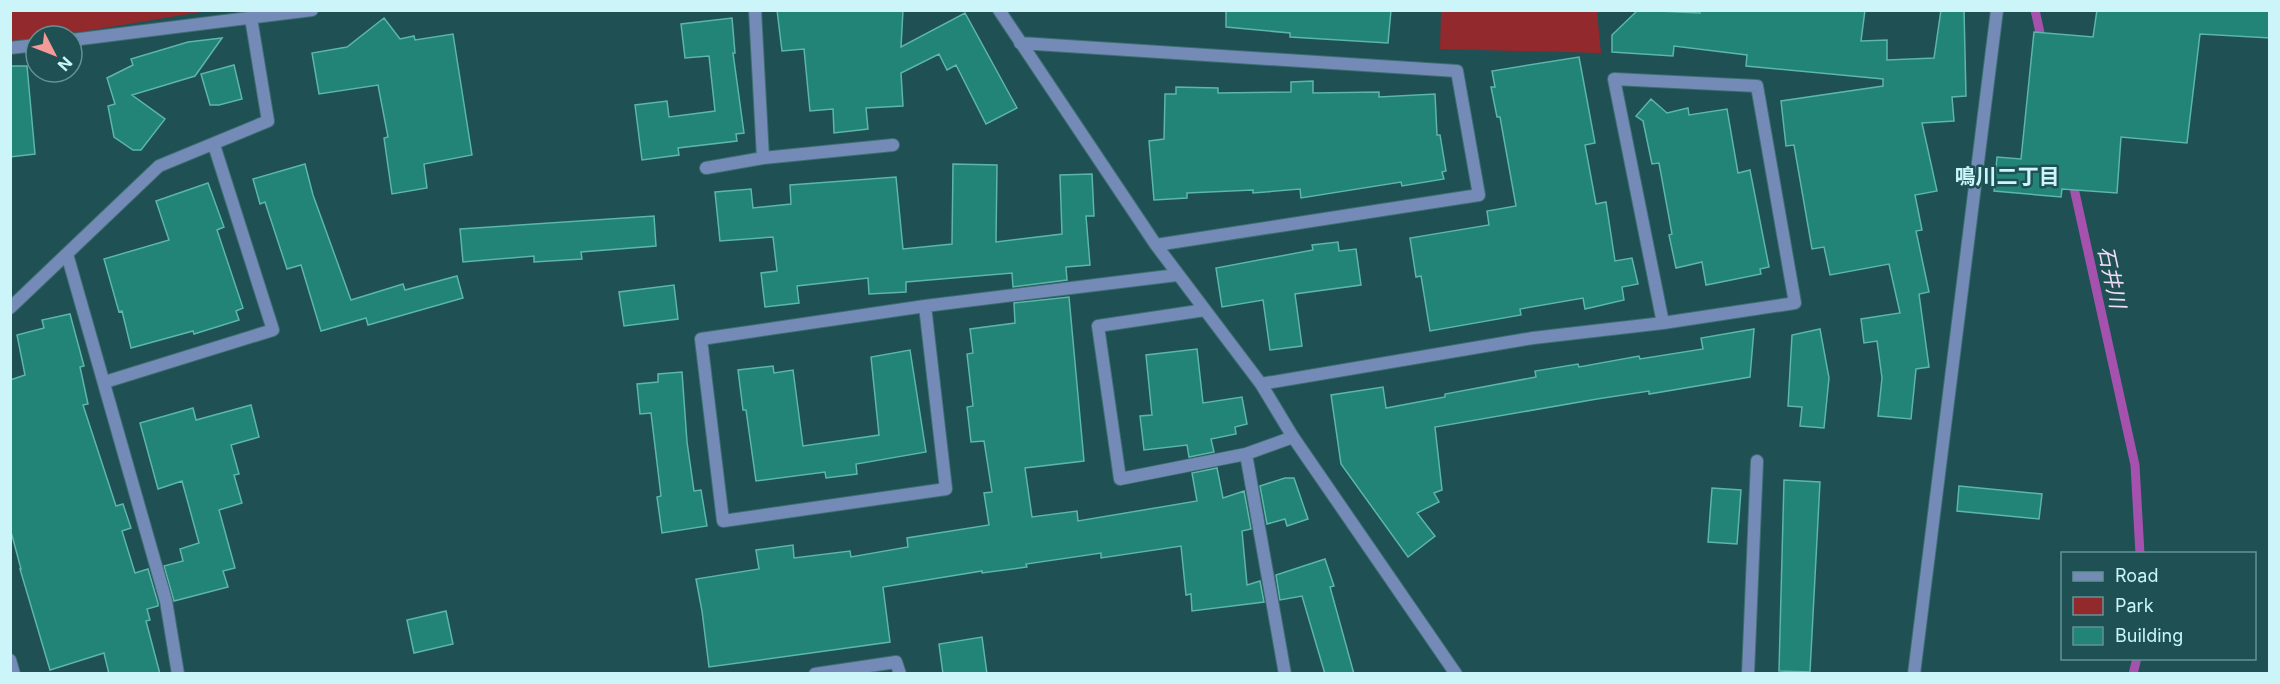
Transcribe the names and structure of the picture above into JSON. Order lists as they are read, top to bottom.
{
  "districts": ["鳴川二丁目"],
  "water": ["石井川"],
  "legend": ["Road", "Park", "Building"],
  "north": "bottom right"
}
